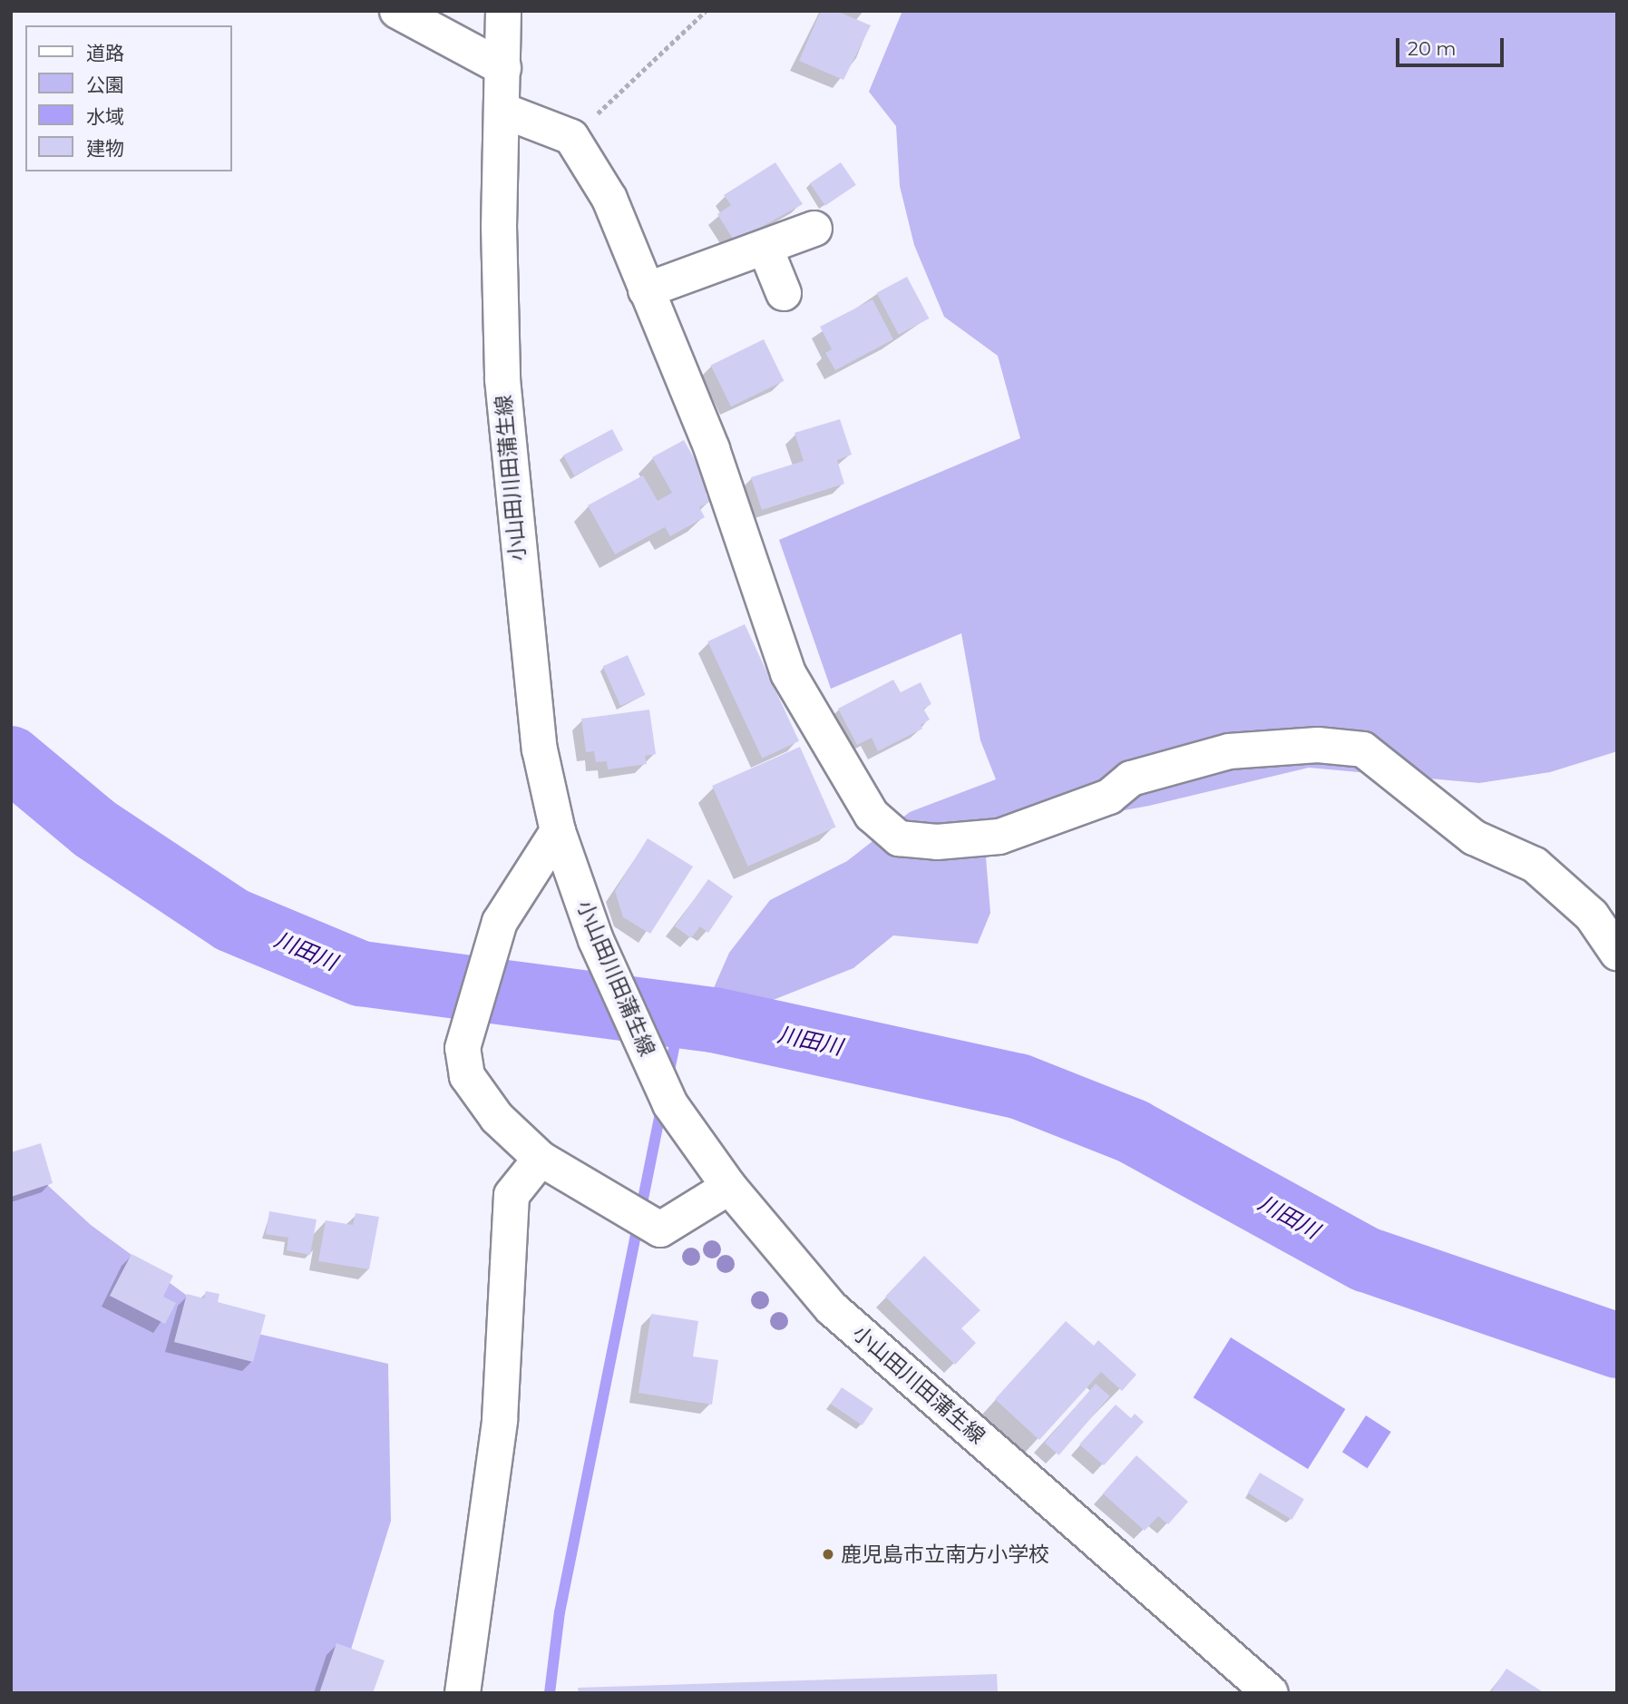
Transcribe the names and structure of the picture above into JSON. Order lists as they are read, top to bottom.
{
  "streets": {
    "street": ["小山田川田蒲生線"]
  },
  "water": ["川田川"],
  "places": ["鹿児島市立南方小学校"],
  "legend": [
    "道路",
    "公園",
    "水域",
    "建物"
  ],
  "scale_bar": "20 m"
}
